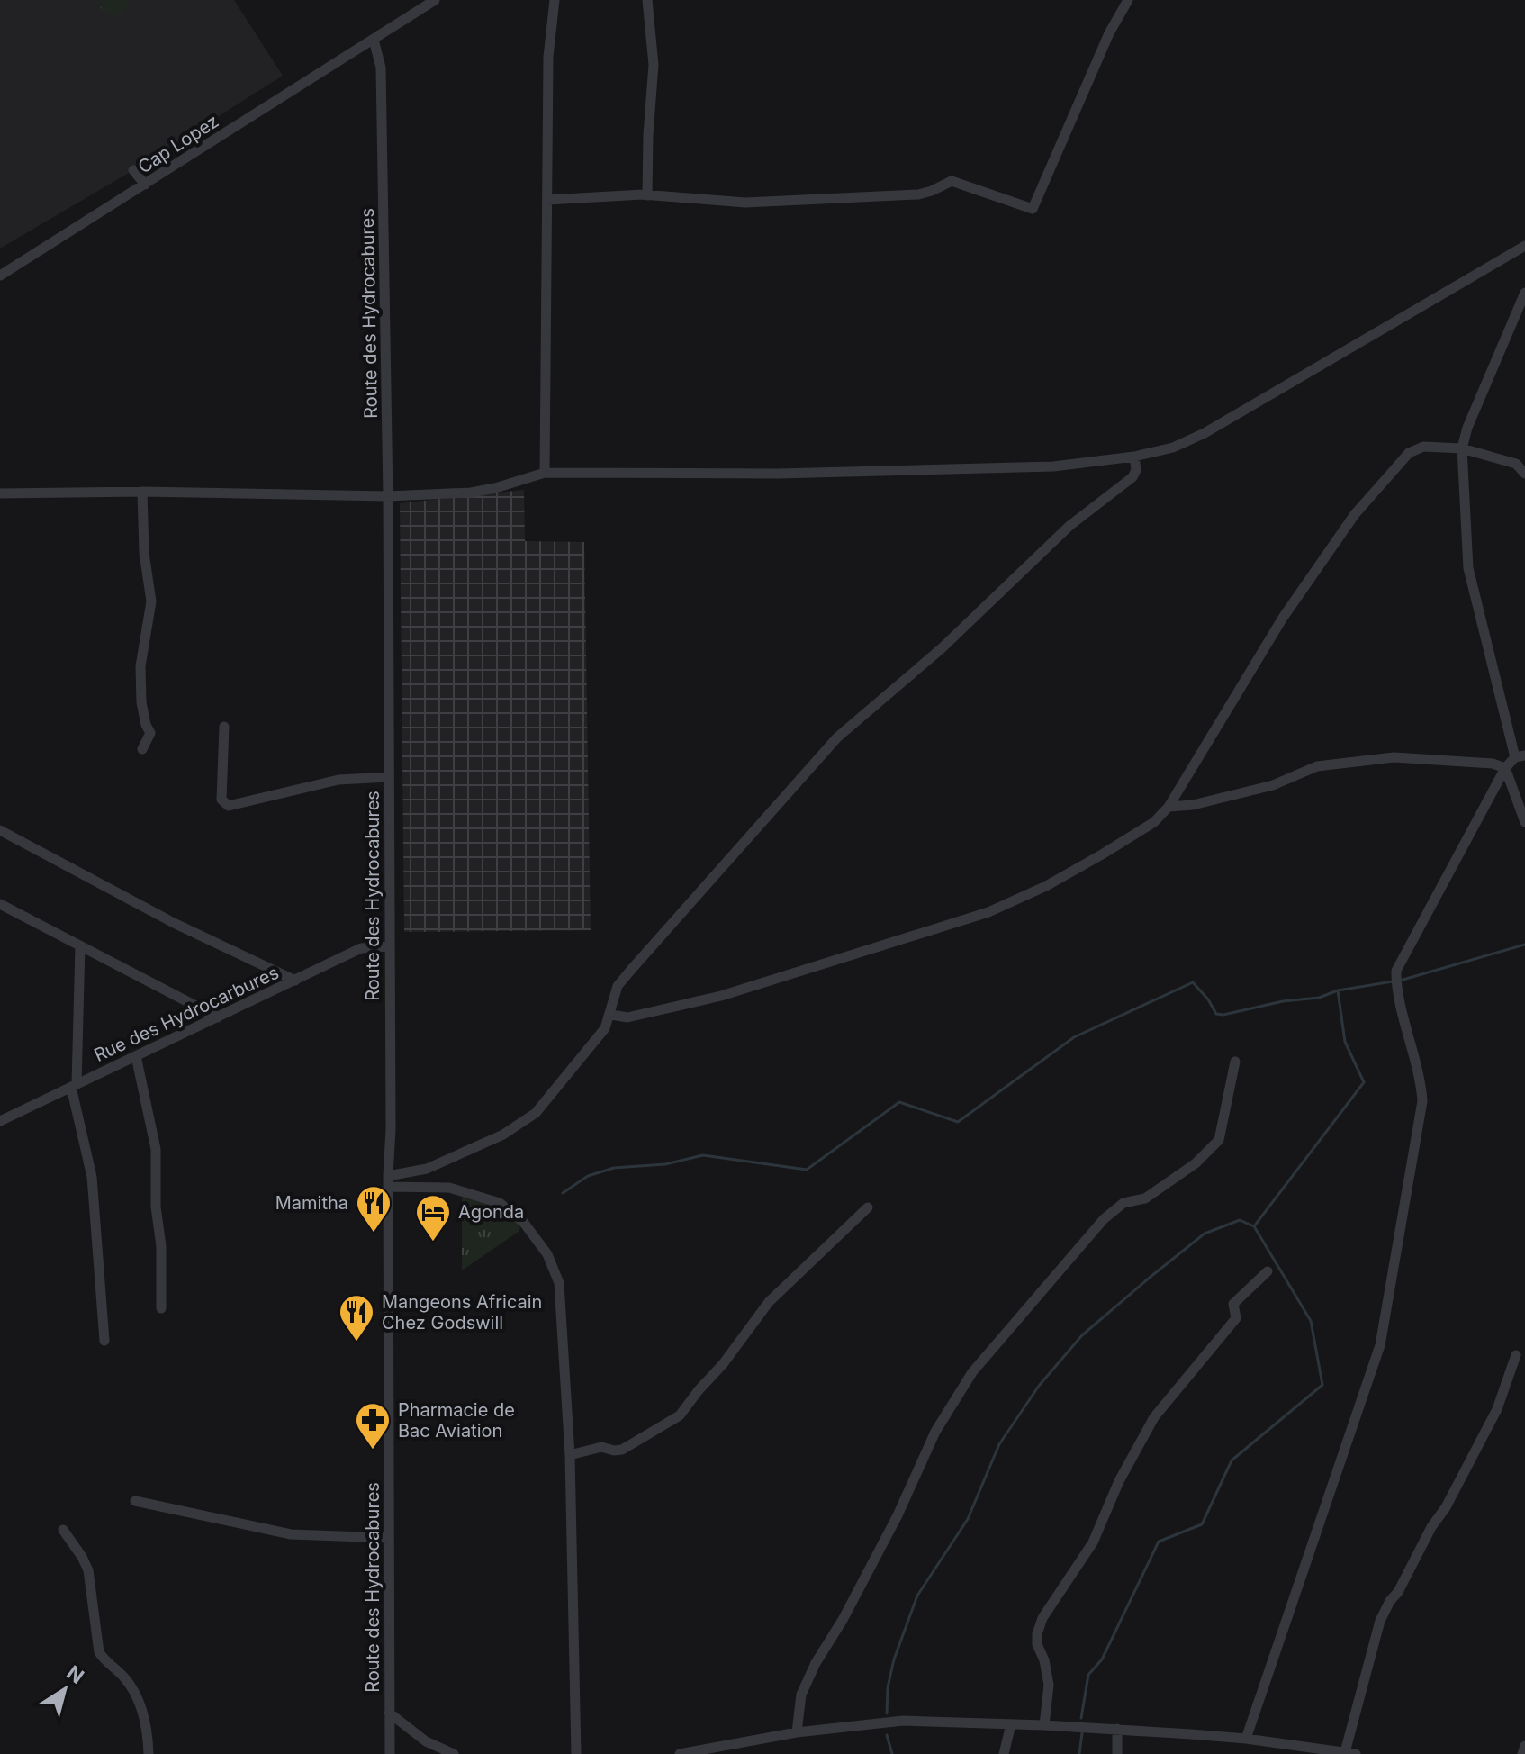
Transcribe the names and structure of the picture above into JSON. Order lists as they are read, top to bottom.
{
  "streets": {
    "street": ["Cap Lopez", "Route des Hydrocabures", "Rue des Hydrocarbures"]
  },
  "crossings": [
    ["Cap Lopez", "Route des Hydrocabures"],
    ["Route des Hydrocabures", "Rue des Hydrocarbures"]
  ],
  "places": {
    "restaurant": ["Mamitha", "Mangeons Africain Chez Godswill"],
    "hotel": ["Agonda"],
    "pharmacy": ["Pharmacie de Bac Aviation"]
  },
  "north": "top right"
}
